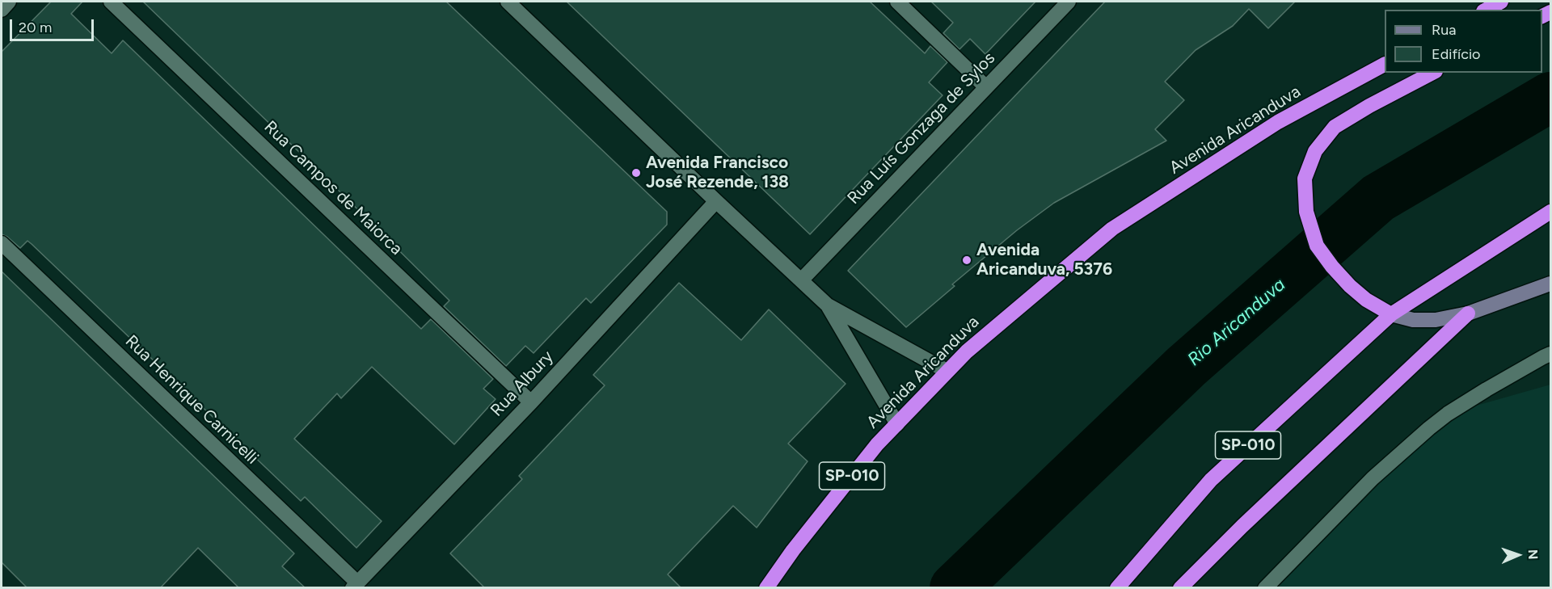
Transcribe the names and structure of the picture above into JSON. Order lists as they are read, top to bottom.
{
  "streets": {
    "highway": ["Avenida Aricanduva", "SP-010"],
    "street": [
      "Rua Luís Gonzaga de Sylos",
      "Rua Campos de Maiorca",
      "Rua Albury",
      "Rua Henrique Carnicelli"
    ]
  },
  "crossings": [
    ["Rua Campos de Maiorca", "Rua Albury"],
    ["Rua Albury", "Rua Henrique Carnicelli"]
  ],
  "water": ["Rio Aricanduva"],
  "places": ["Avenida Francisco José Rezende, 138", "Avenida Aricanduva, 5376"],
  "legend": ["Rua", "Edifício"],
  "scale_bar": "20 m",
  "north": "right"
}
